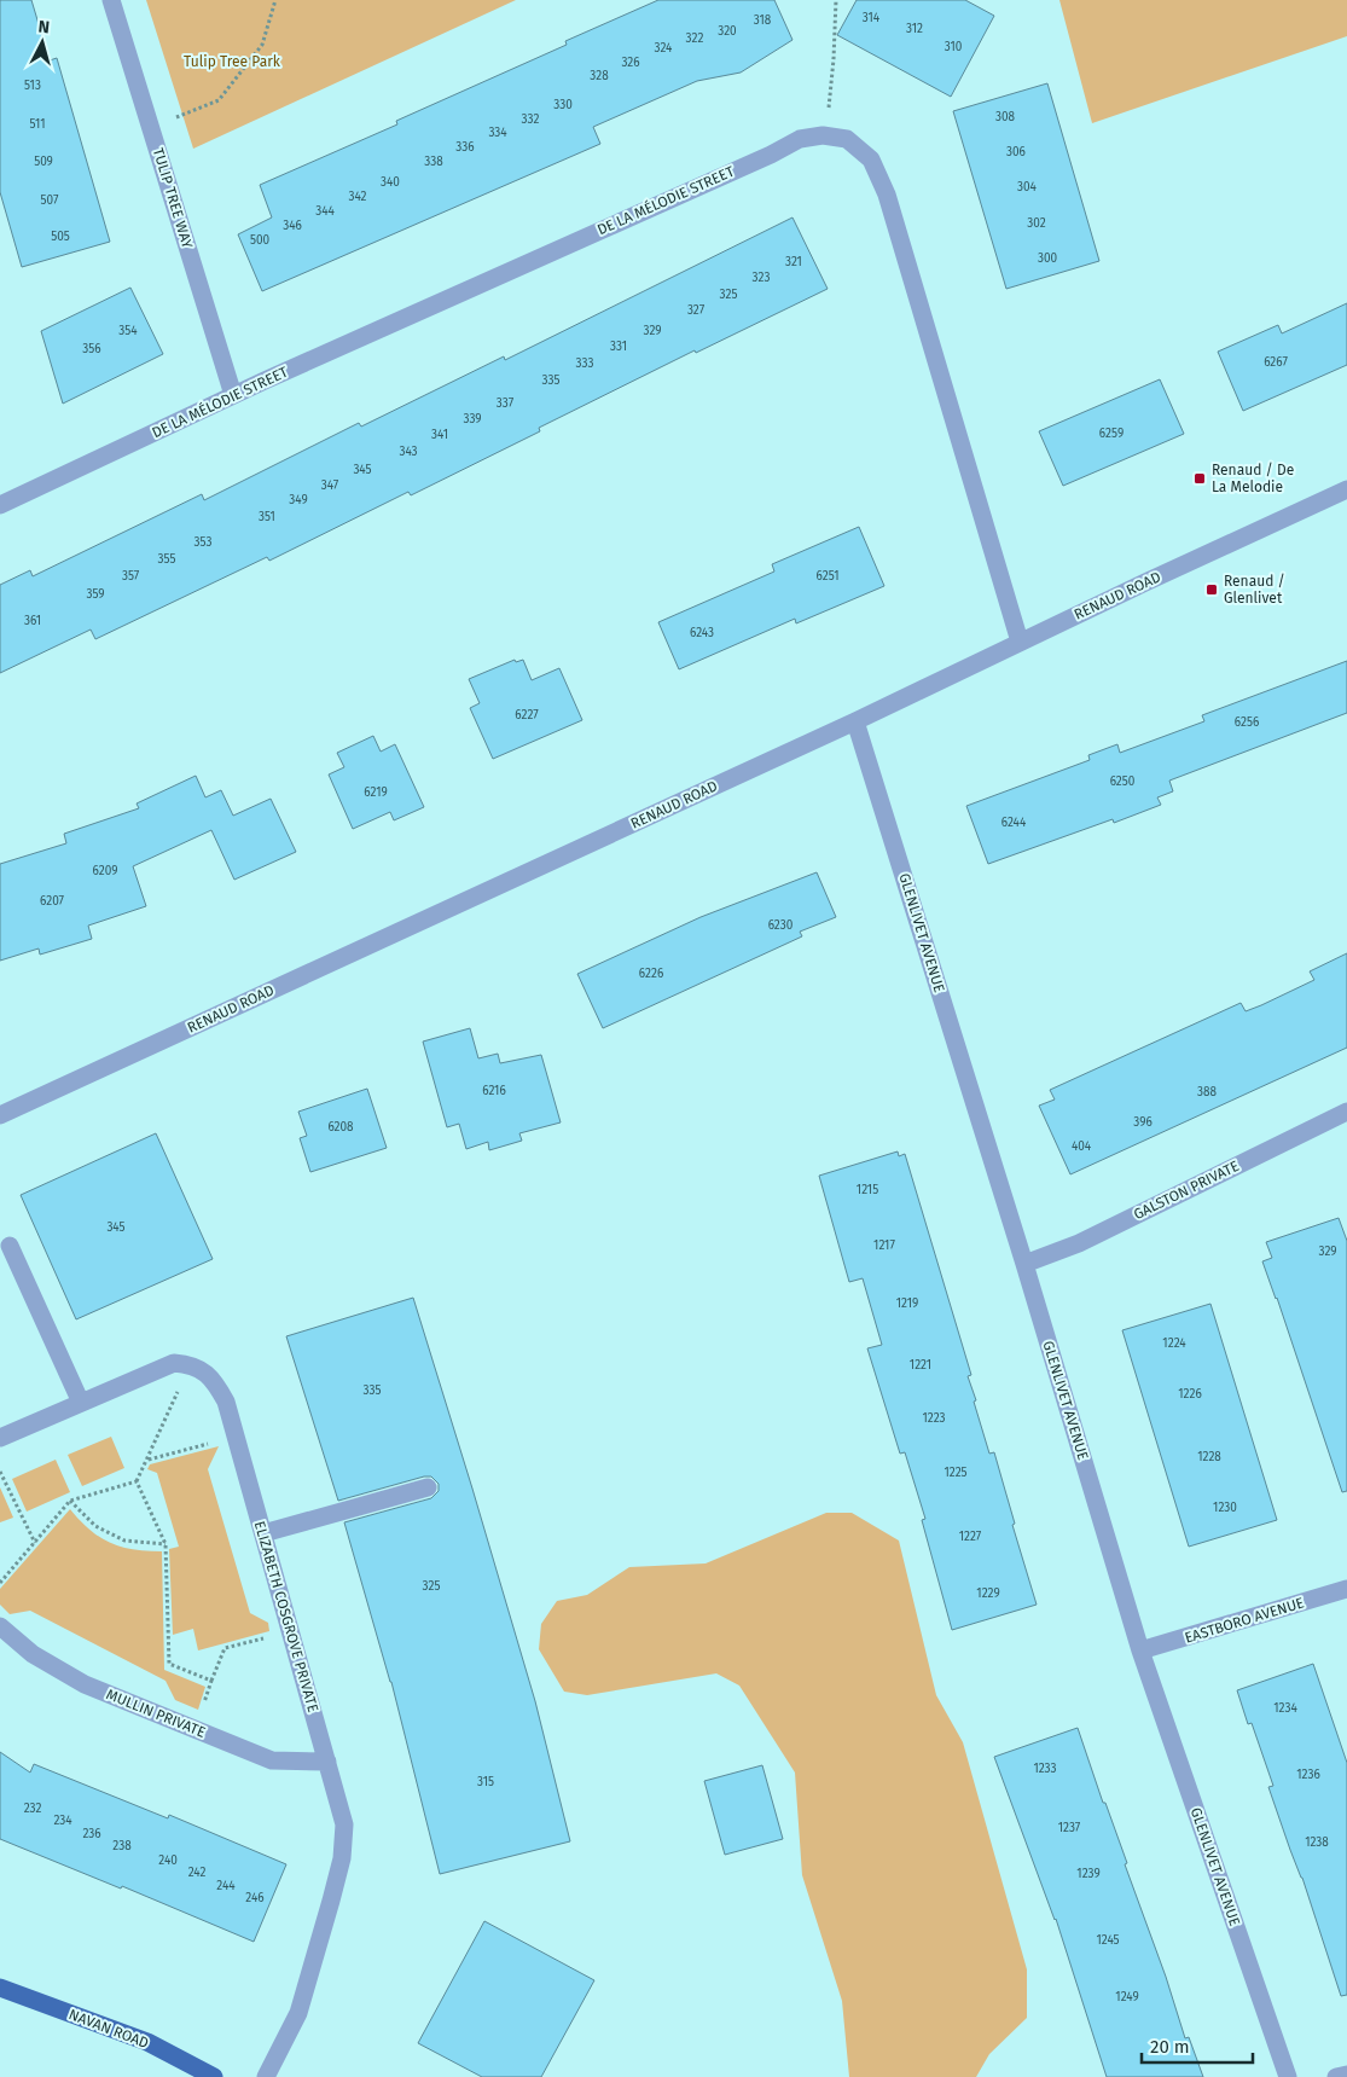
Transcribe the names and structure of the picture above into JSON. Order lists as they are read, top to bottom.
{
  "streets": {
    "main road": ["NAVAN ROAD"],
    "street": [
      "TULIP TREE WAY",
      "DE LA MÉLODIE STREET",
      "RENAUD ROAD",
      "GLENLIVET AVENUE",
      "GALSTON PRIVATE",
      "ELIZABETH COSGROVE PRIVATE",
      "EASTBORO AVENUE",
      "MULLIN PRIVATE"
    ]
  },
  "crossings": [
    ["TULIP TREE WAY", "DE LA MÉLODIE STREET"],
    ["DE LA MÉLODIE STREET", "RENAUD ROAD"],
    ["RENAUD ROAD", "GLENLIVET AVENUE"],
    ["GLENLIVET AVENUE", "GALSTON PRIVATE"],
    ["GLENLIVET AVENUE", "EASTBORO AVENUE"],
    ["ELIZABETH COSGROVE PRIVATE", "MULLIN PRIVATE"]
  ],
  "parks": ["Tulip Tree Park"],
  "places": {
    "transit": ["Renaud / De La Melodie", "Renaud / Glenlivet"]
  },
  "house_numbers": [
    "314",
    "318",
    "312",
    "320",
    "322",
    "310",
    "324",
    "326",
    "328",
    "513",
    "330",
    "308",
    "332",
    "511",
    "334",
    "336",
    "306",
    "509",
    "338",
    "340",
    "304",
    "342",
    "507",
    "344",
    "302",
    "346",
    "505",
    "500",
    "300",
    "321",
    "323",
    "325",
    "327",
    "354",
    "329",
    "331",
    "356",
    "6267",
    "333",
    "335",
    "337",
    "339",
    "6259",
    "341",
    "343",
    "345",
    "347",
    "349",
    "351",
    "353",
    "355",
    "357",
    "6251",
    "359",
    "361",
    "6243",
    "6227",
    "6256",
    "6250",
    "6219",
    "6244",
    "6209",
    "6207",
    "6230",
    "6226",
    "6216",
    "388",
    "396",
    "6208",
    "404",
    "1215",
    "345",
    "1217",
    "329",
    "1219",
    "1224",
    "1221",
    "335",
    "1226",
    "1223",
    "1228",
    "1225",
    "1230",
    "1227",
    "325",
    "1229",
    "1234",
    "1233",
    "1236",
    "315",
    "232",
    "234",
    "1237",
    "236",
    "1238",
    "238",
    "240",
    "242",
    "1239",
    "244",
    "246",
    "1245",
    "1249"
  ],
  "scale_bar": "20 m",
  "north": "top"
}
